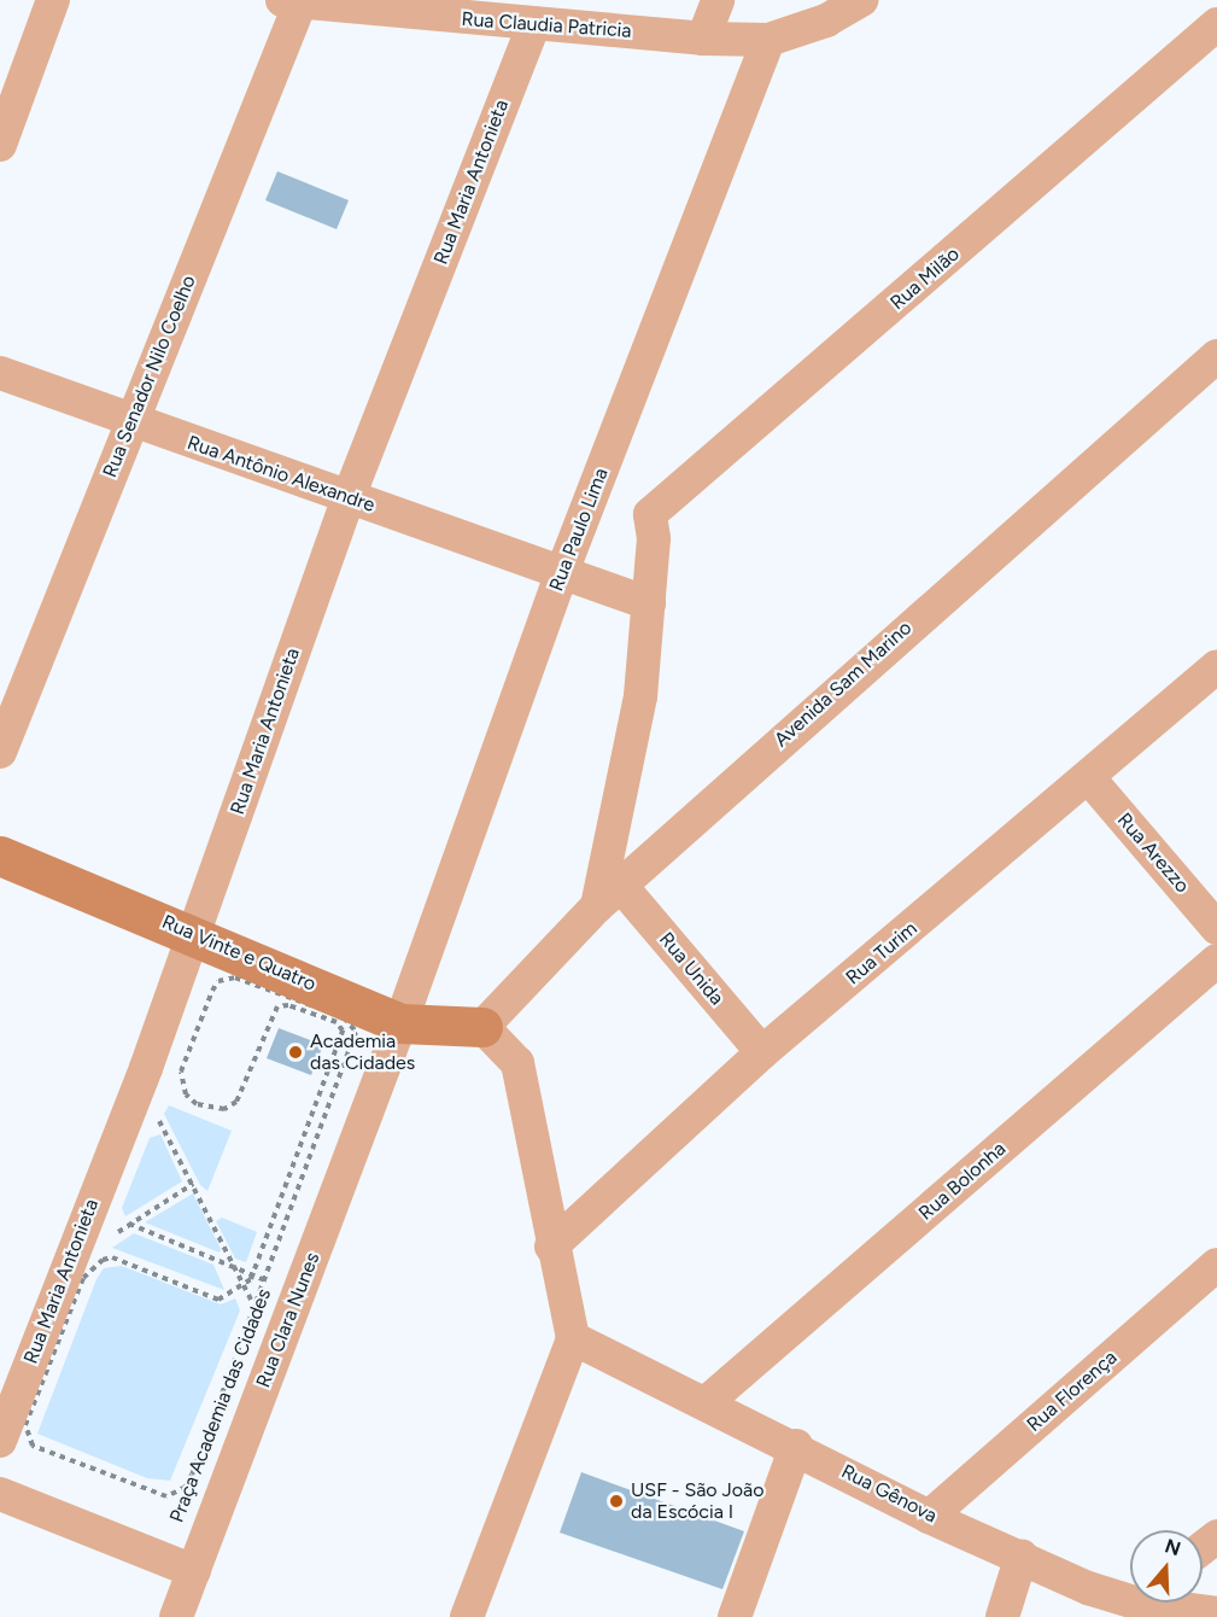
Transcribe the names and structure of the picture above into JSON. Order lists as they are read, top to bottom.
{
  "streets": {
    "street": [
      "Rua Claudia Patricia",
      "Rua Maria Antonieta",
      "Rua Milão",
      "Rua Senador Nilo Coelho",
      "Rua Antônio Alexandre",
      "Rua Paulo Lima",
      "Avenida Sam Marino",
      "Rua Arezzo",
      "Rua Vinte e Quatro",
      "Rua Turim",
      "Rua Unida",
      "Rua Bolonha",
      "Rua Clara Nunes",
      "Rua Florença",
      "Rua Gênova"
    ]
  },
  "crossings": [
    ["Rua Claudia Patricia", "Rua Maria Antonieta"],
    ["Rua Claudia Patricia", "Rua Senador Nilo Coelho"],
    ["Rua Claudia Patricia", "Rua Paulo Lima"],
    ["Rua Maria Antonieta", "Rua Antônio Alexandre"],
    ["Rua Maria Antonieta", "Rua Vinte e Quatro"],
    ["Rua Milão", "Rua Antônio Alexandre"],
    ["Rua Milão", "Avenida Sam Marino"],
    ["Rua Milão", "Rua Unida"],
    ["Rua Senador Nilo Coelho", "Rua Antônio Alexandre"],
    ["Rua Antônio Alexandre", "Rua Paulo Lima"],
    ["Rua Paulo Lima", "Rua Vinte e Quatro"],
    ["Rua Paulo Lima", "Rua Clara Nunes"],
    ["Avenida Sam Marino", "Rua Vinte e Quatro"],
    ["Avenida Sam Marino", "Rua Unida"],
    ["Rua Arezzo", "Rua Turim"],
    ["Rua Vinte e Quatro", "Rua Clara Nunes"],
    ["Rua Turim", "Rua Unida"],
    ["Rua Bolonha", "Rua Gênova"],
    ["Rua Florença", "Rua Gênova"]
  ],
  "places": ["Academia das Cidades", "USF - São João da Escócia I"],
  "north": "top"
}
